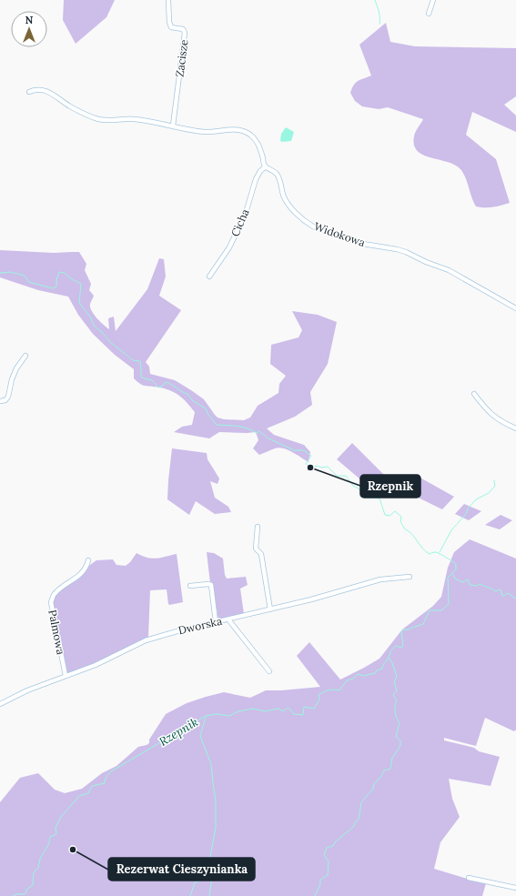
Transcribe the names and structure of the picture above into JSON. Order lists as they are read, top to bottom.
{
  "streets": {
    "street": [
      "Zacisze",
      "Cicha",
      "Widokowa",
      "Dworska",
      "Palmowa"
    ]
  },
  "crossings": [
    ["Zacisze", "Widokowa"],
    ["Cicha", "Widokowa"],
    ["Dworska", "Palmowa"]
  ],
  "water": ["Rzepnik"],
  "places": ["Rzepnik", "Rezerwat Cieszynianka"],
  "north": "top"
}
